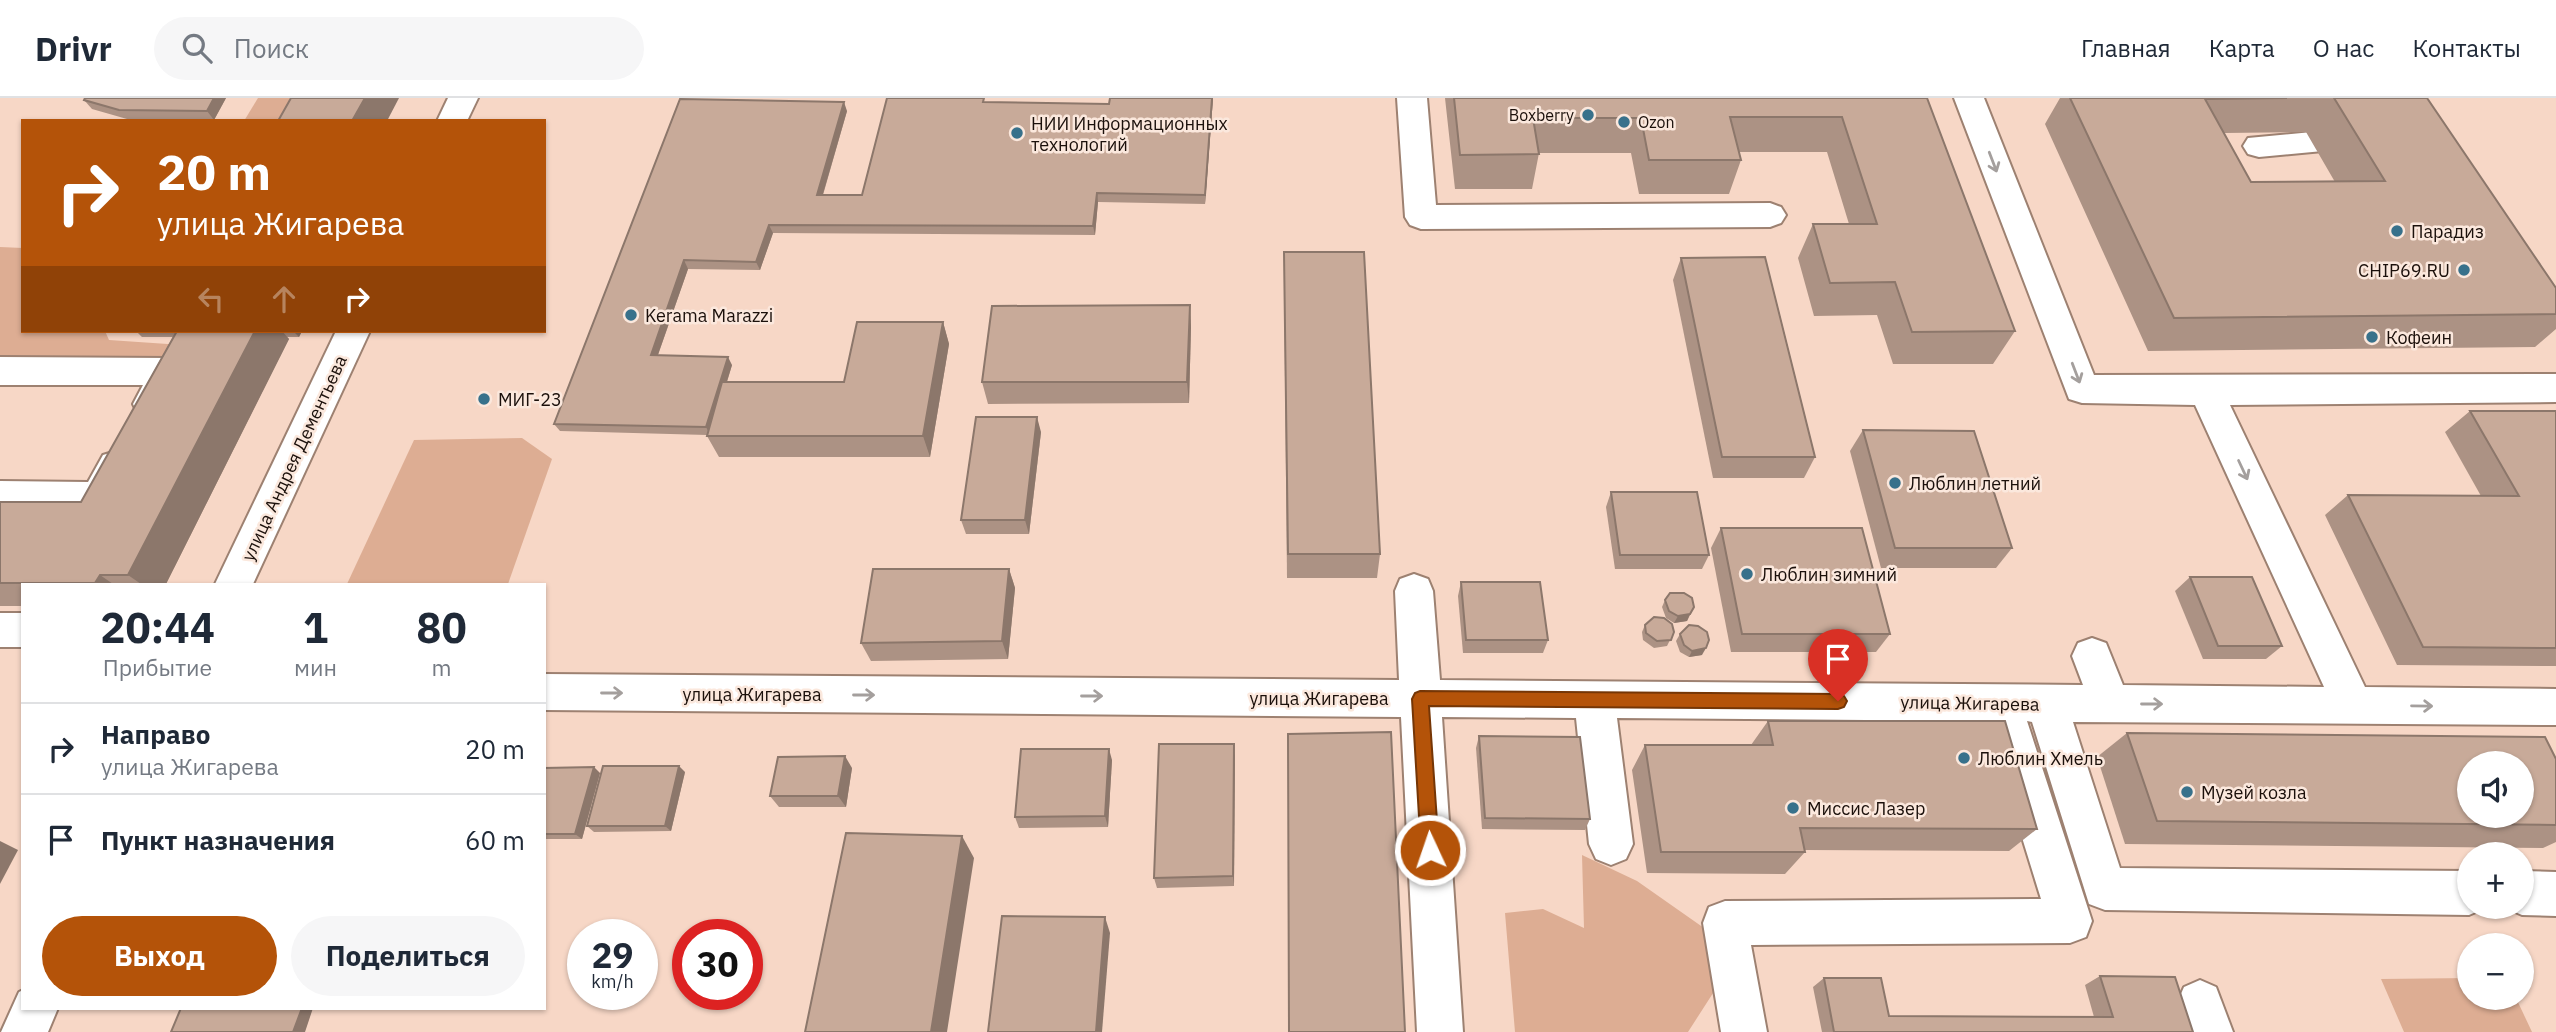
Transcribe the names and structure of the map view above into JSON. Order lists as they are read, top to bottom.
{
  "streets": {
    "street": ["улица Андрея Дементьева", "улица Жигарева"]
  },
  "one_way": ["улица Жигарева"],
  "places": [
    "Boxberry",
    "Ozon",
    "НИИ Информационных технологий",
    "Парадиз",
    "CHIP69.RU",
    "Kerama Marazzi",
    "Кофеин",
    "МИГ-23",
    "Люблин летний",
    "Люблин зимний",
    "Люблин Хмель",
    "Музей козла",
    "Миссис Лазер"
  ],
  "page": {
    "header": "Drivr",
    "search": "Поиск",
    "nav": [
      "Главная",
      "Карта",
      "О нас",
      "Контакты"
    ],
    "turn": ["20 m", "улица Жигарева"],
    "eta": [
      "20:44",
      "Прибытие",
      "1",
      "мин",
      "80",
      "m"
    ],
    "list": [
      {
        "name": "Направо",
        "note": "улица Жигарева",
        "value": "20 m"
      },
      {
        "name": "Пункт назначения",
        "value": "60 m"
      }
    ],
    "map_buttons": ["+", "−"],
    "buttons": ["Выход", "Поделиться"],
    "speed": "29 km/h",
    "limit": "30"
  }
}
